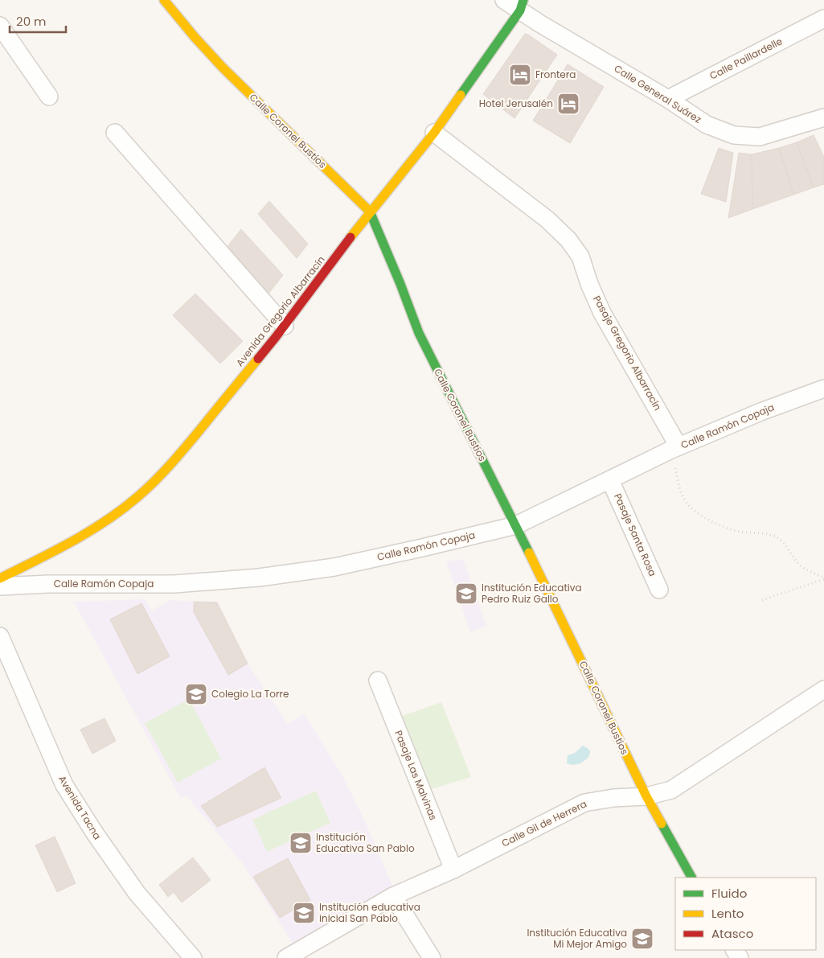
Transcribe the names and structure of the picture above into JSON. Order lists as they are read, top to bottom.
{
  "streets": {
    "street": [
      "Calle Paillardelle",
      "Calle General Suárez",
      "Calle Coronel Bustíos",
      "Avenida Gregorio Albarracín",
      "Pasaje Gregorio Albarracín",
      "Calle Ramón Copaja",
      "Pasaje Santa Rosa",
      "Pasaje Las Malvinas",
      "Avenida Tacna",
      "Calle Gil de Herrera"
    ]
  },
  "crossings": [
    ["Calle Paillardelle", "Calle General Suárez"],
    ["Calle General Suárez", "Avenida Gregorio Albarracín"],
    ["Calle Coronel Bustíos", "Avenida Gregorio Albarracín"],
    ["Calle Coronel Bustíos", "Calle Ramón Copaja"],
    ["Calle Coronel Bustíos", "Calle Gil de Herrera"],
    ["Avenida Gregorio Albarracín", "Pasaje Gregorio Albarracín"],
    ["Pasaje Gregorio Albarracín", "Calle Ramón Copaja"],
    ["Calle Ramón Copaja", "Pasaje Santa Rosa"],
    ["Pasaje Las Malvinas", "Calle Gil de Herrera"]
  ],
  "places": {
    "hotel": ["Frontera", "Hotel Jerusalén"],
    "school or university": [
      "Institución Educativa Pedro Ruiz Gallo",
      "Colegio La Torre",
      "Institución Educativa San Pablo",
      "Institución educativa inicial San Pablo",
      "Institución Educativa Mi Mejor Amigo"
    ]
  },
  "legend": ["Fluido", "Lento", "Atasco"],
  "scale_bar": "20 m"
}
